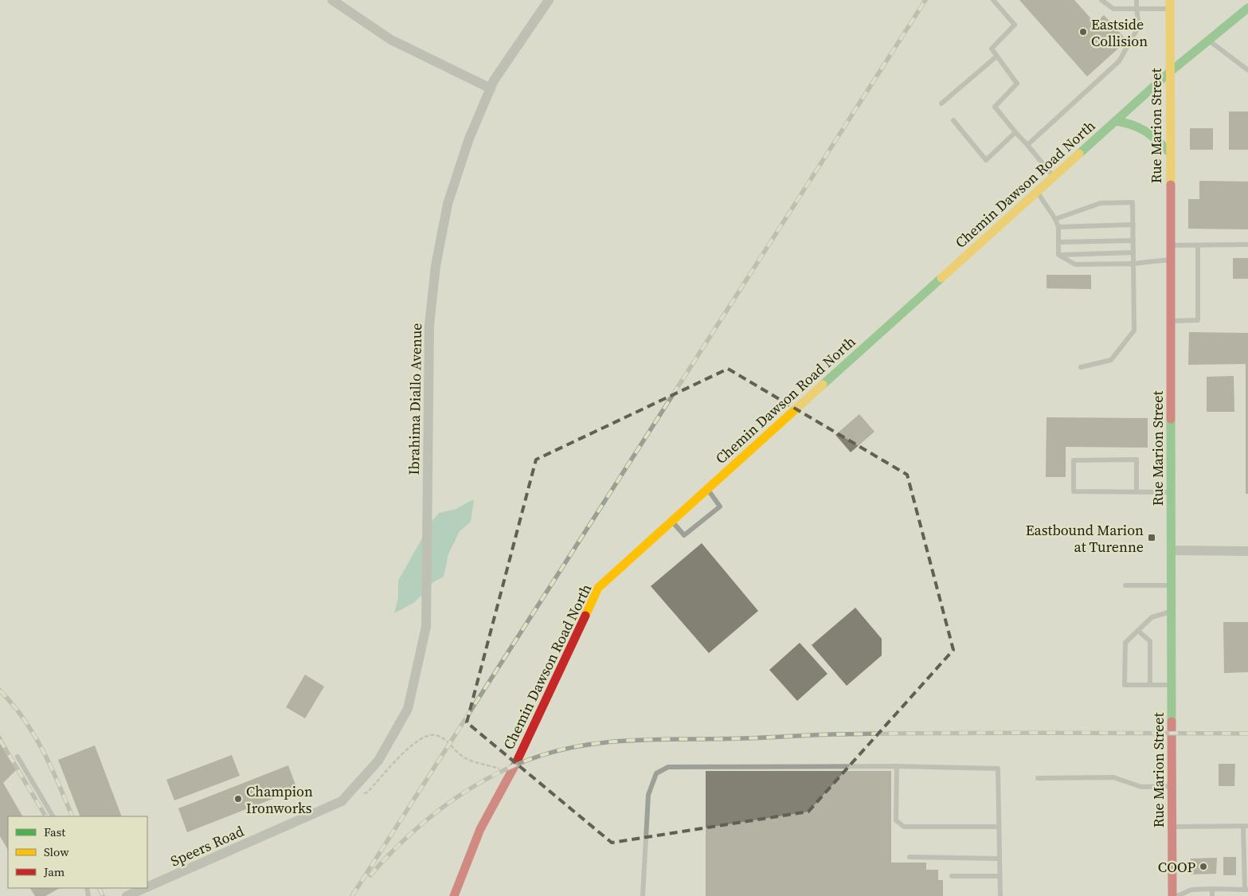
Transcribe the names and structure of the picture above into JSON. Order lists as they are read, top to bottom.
{
  "streets": {
    "street": [
      "Rue Marion Street",
      "Chemin Dawson Road North",
      "Ibrahima Diallo Avenue",
      "Speers Road"
    ]
  },
  "crossings": [
    ["Rue Marion Street", "Chemin Dawson Road North"],
    ["Ibrahima Diallo Avenue", "Speers Road"]
  ],
  "places": {
    "other": ["Eastside Collision", "Champion Ironworks", "COOP"],
    "transit": ["Eastbound Marion at Turenne"]
  },
  "legend": ["Fast", "Slow", "Jam"]
}
